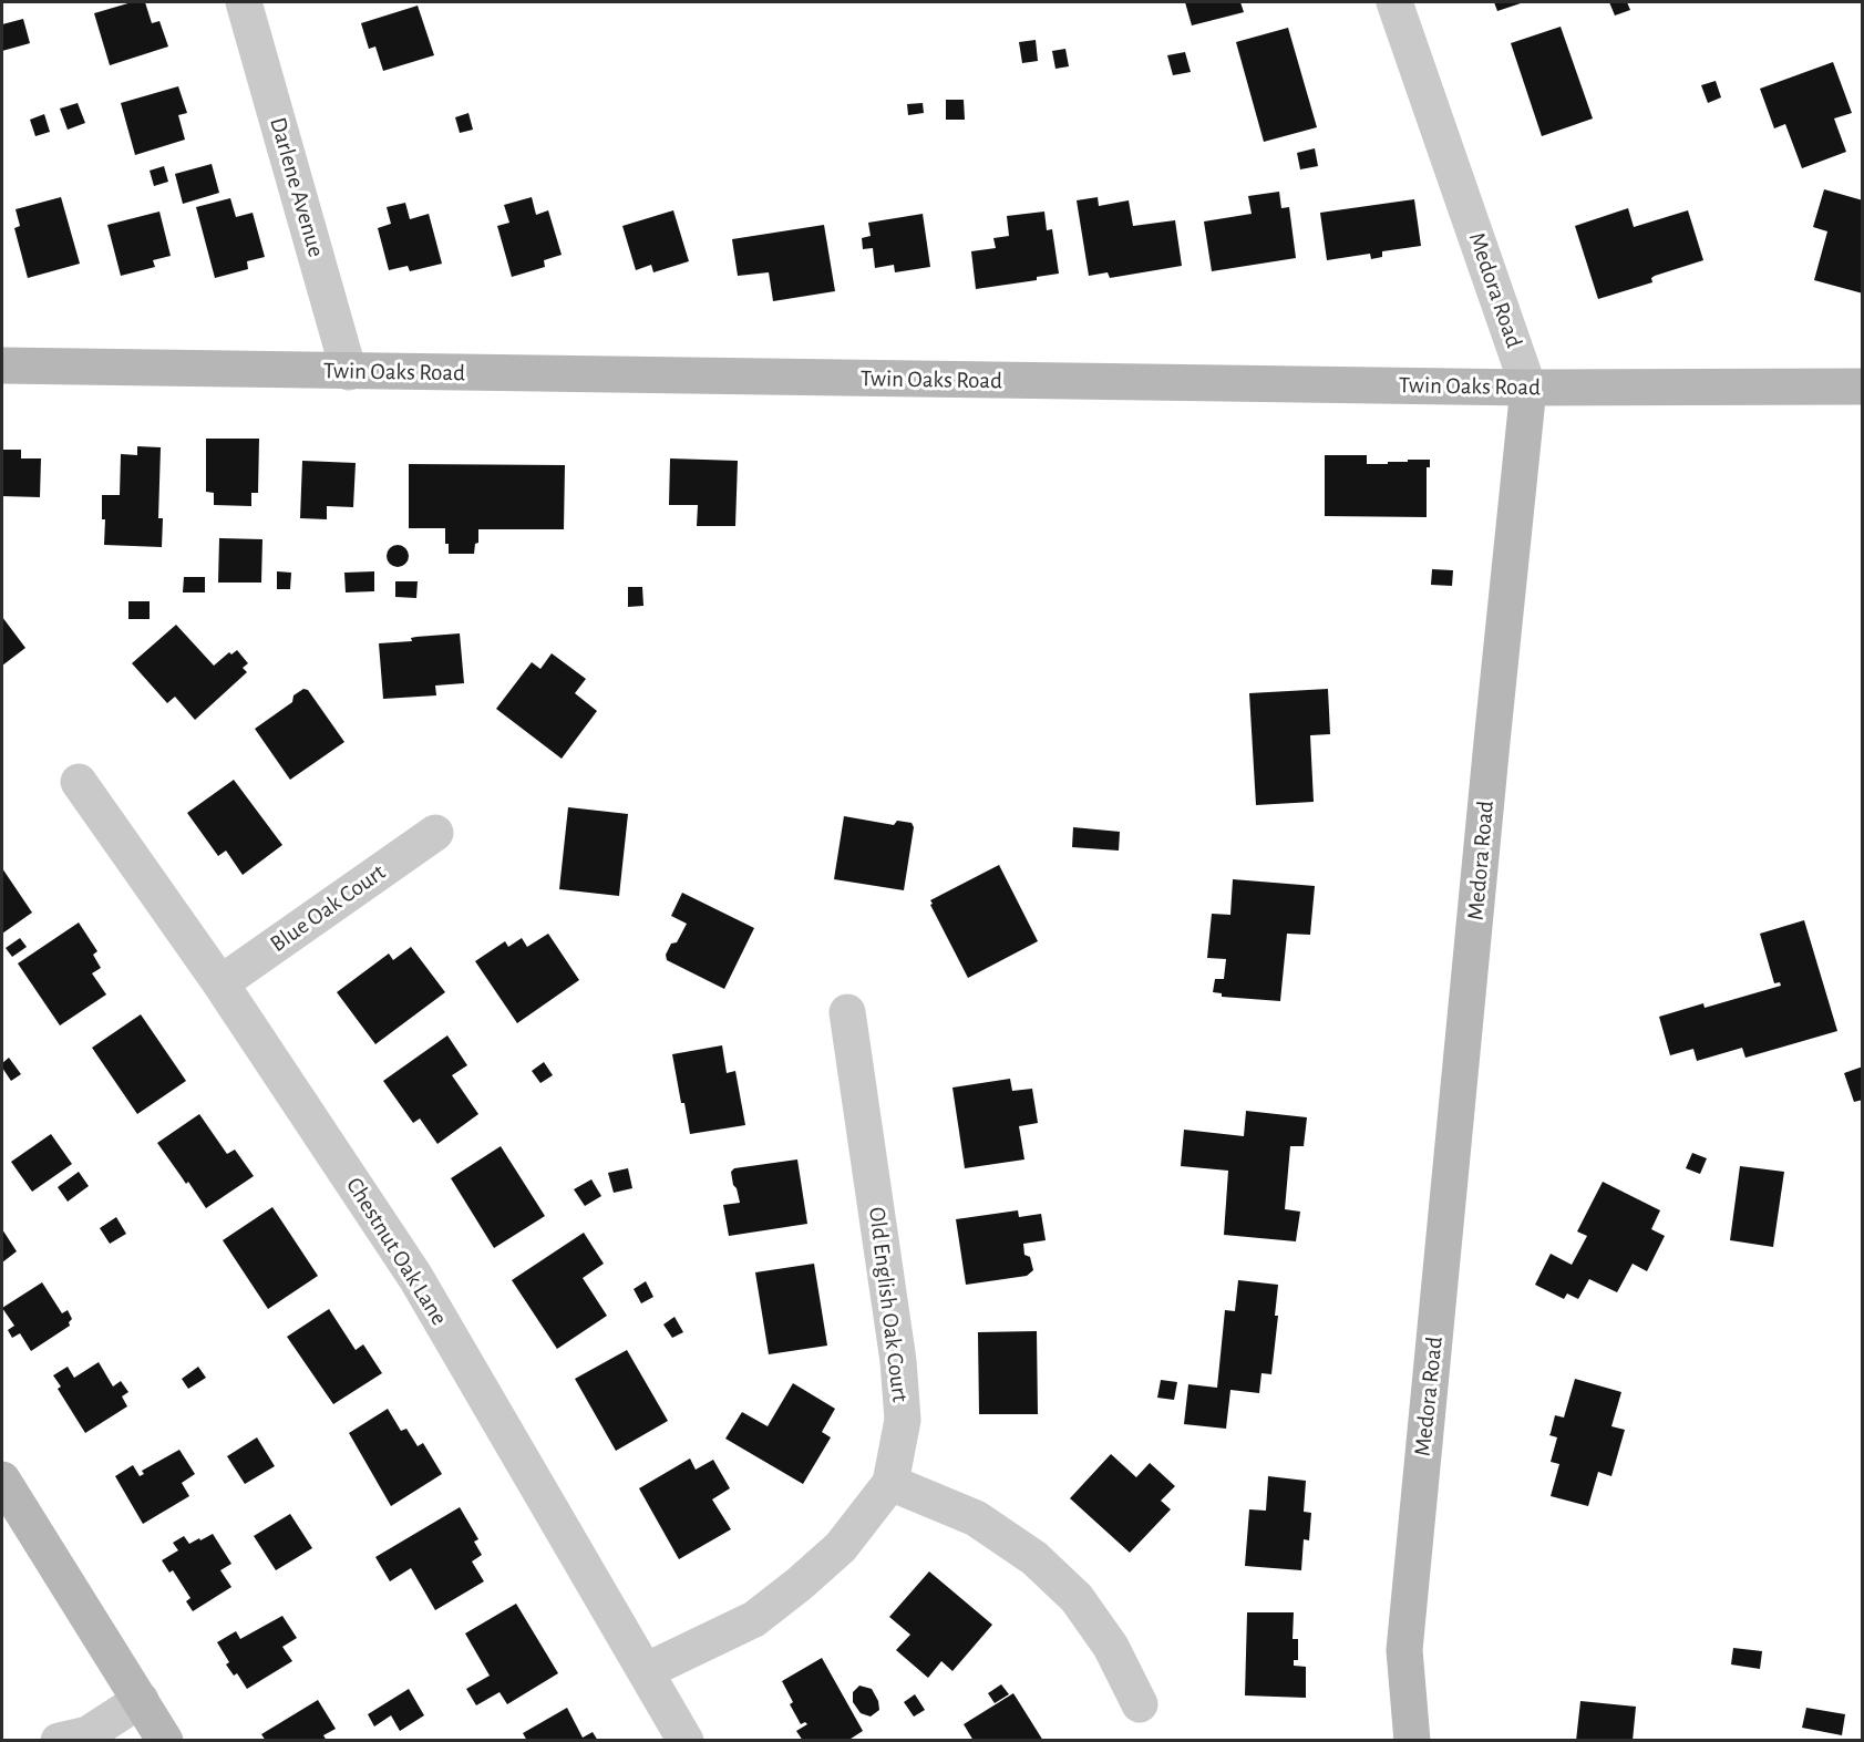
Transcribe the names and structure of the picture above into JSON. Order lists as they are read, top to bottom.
{
  "streets": {
    "street": [
      "Darlene Avenue",
      "Medora Road",
      "Twin Oaks Road",
      "Blue Oak Court",
      "Chestnut Oak Lane",
      "Old English Oak Court"
    ]
  },
  "crossings": [
    ["Darlene Avenue", "Twin Oaks Road"],
    ["Medora Road", "Twin Oaks Road"],
    ["Blue Oak Court", "Chestnut Oak Lane"],
    ["Chestnut Oak Lane", "Old English Oak Court"]
  ]
}
